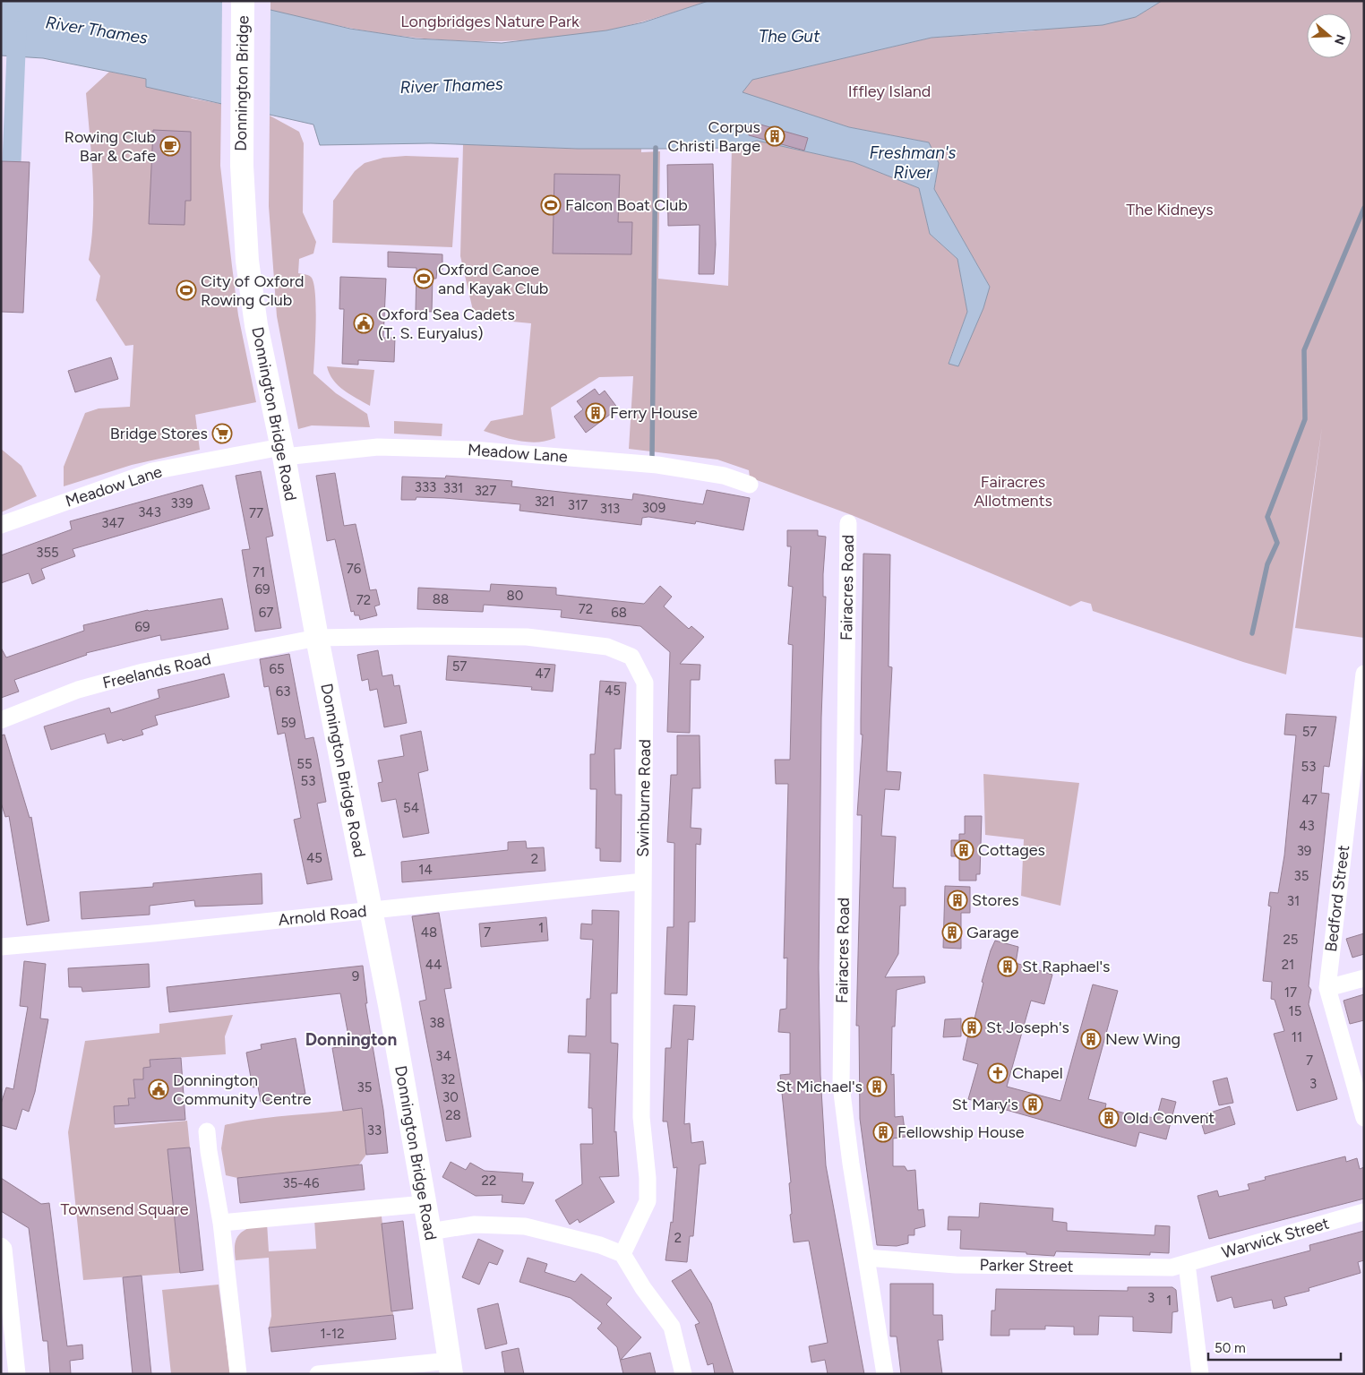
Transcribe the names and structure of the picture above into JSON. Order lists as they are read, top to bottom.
{
  "streets": {
    "main road": ["Donnington Bridge", "Donnington Bridge Road"],
    "street": [
      "Meadow Lane",
      "Fairacres Road",
      "Freelands Road",
      "Swinburne Road",
      "Bedford Street",
      "Arnold Road",
      "Warwick Street",
      "Parker Street"
    ]
  },
  "crossings": [
    ["Donnington Bridge", "Donnington Bridge Road"],
    ["Donnington Bridge Road", "Meadow Lane"],
    ["Donnington Bridge Road", "Freelands Road"],
    ["Donnington Bridge Road", "Swinburne Road"],
    ["Donnington Bridge Road", "Arnold Road"],
    ["Fairacres Road", "Parker Street"],
    ["Freelands Road", "Swinburne Road"],
    ["Swinburne Road", "Arnold Road"],
    ["Warwick Street", "Parker Street"]
  ],
  "districts": ["Donnington"],
  "water": ["River Thames", "The Gut", "Freshman's River"],
  "parks": [
    "Longbridges Nature Park",
    "Iffley Island",
    "The Kidneys",
    "Fairacres Allotments",
    "Townsend Square"
  ],
  "places": {
    "building": [
      "Corpus Christi Barge",
      "Ferry House",
      "Cottages",
      "Stores",
      "Garage",
      "St Raphael's",
      "St Joseph's",
      "New Wing",
      "St Michael's",
      "St Mary's",
      "Old Convent",
      "Fellowship House"
    ],
    "cafe": ["Rowing Club Bar & Cafe"],
    "sports": ["Falcon Boat Club", "Oxford Canoe and Kayak Club", "City of Oxford Rowing Club"],
    "public building": ["Oxford Sea Cadets (T. S. Euryalus)", "Donnington Community Centre"],
    "supermarket": ["Bridge Stores"],
    "church": ["Chapel"]
  },
  "house_numbers": [
    "333",
    "331",
    "327",
    "321",
    "339",
    "317",
    "309",
    "313",
    "343",
    "77",
    "347",
    "355",
    "76",
    "71",
    "69",
    "80",
    "88",
    "72",
    "72",
    "67",
    "68",
    "69",
    "57",
    "65",
    "47",
    "45",
    "63",
    "59",
    "57",
    "55",
    "53",
    "53",
    "47",
    "54",
    "43",
    "39",
    "45",
    "2",
    "14",
    "35",
    "31",
    "1",
    "48",
    "7",
    "25",
    "44",
    "21",
    "9",
    "17",
    "15",
    "38",
    "11",
    "34",
    "7",
    "32",
    "3",
    "35",
    "30",
    "28",
    "33",
    "22",
    "35-46",
    "2",
    "3",
    "1",
    "1-12"
  ],
  "scale_bar": "50 m",
  "north": "right"
}
